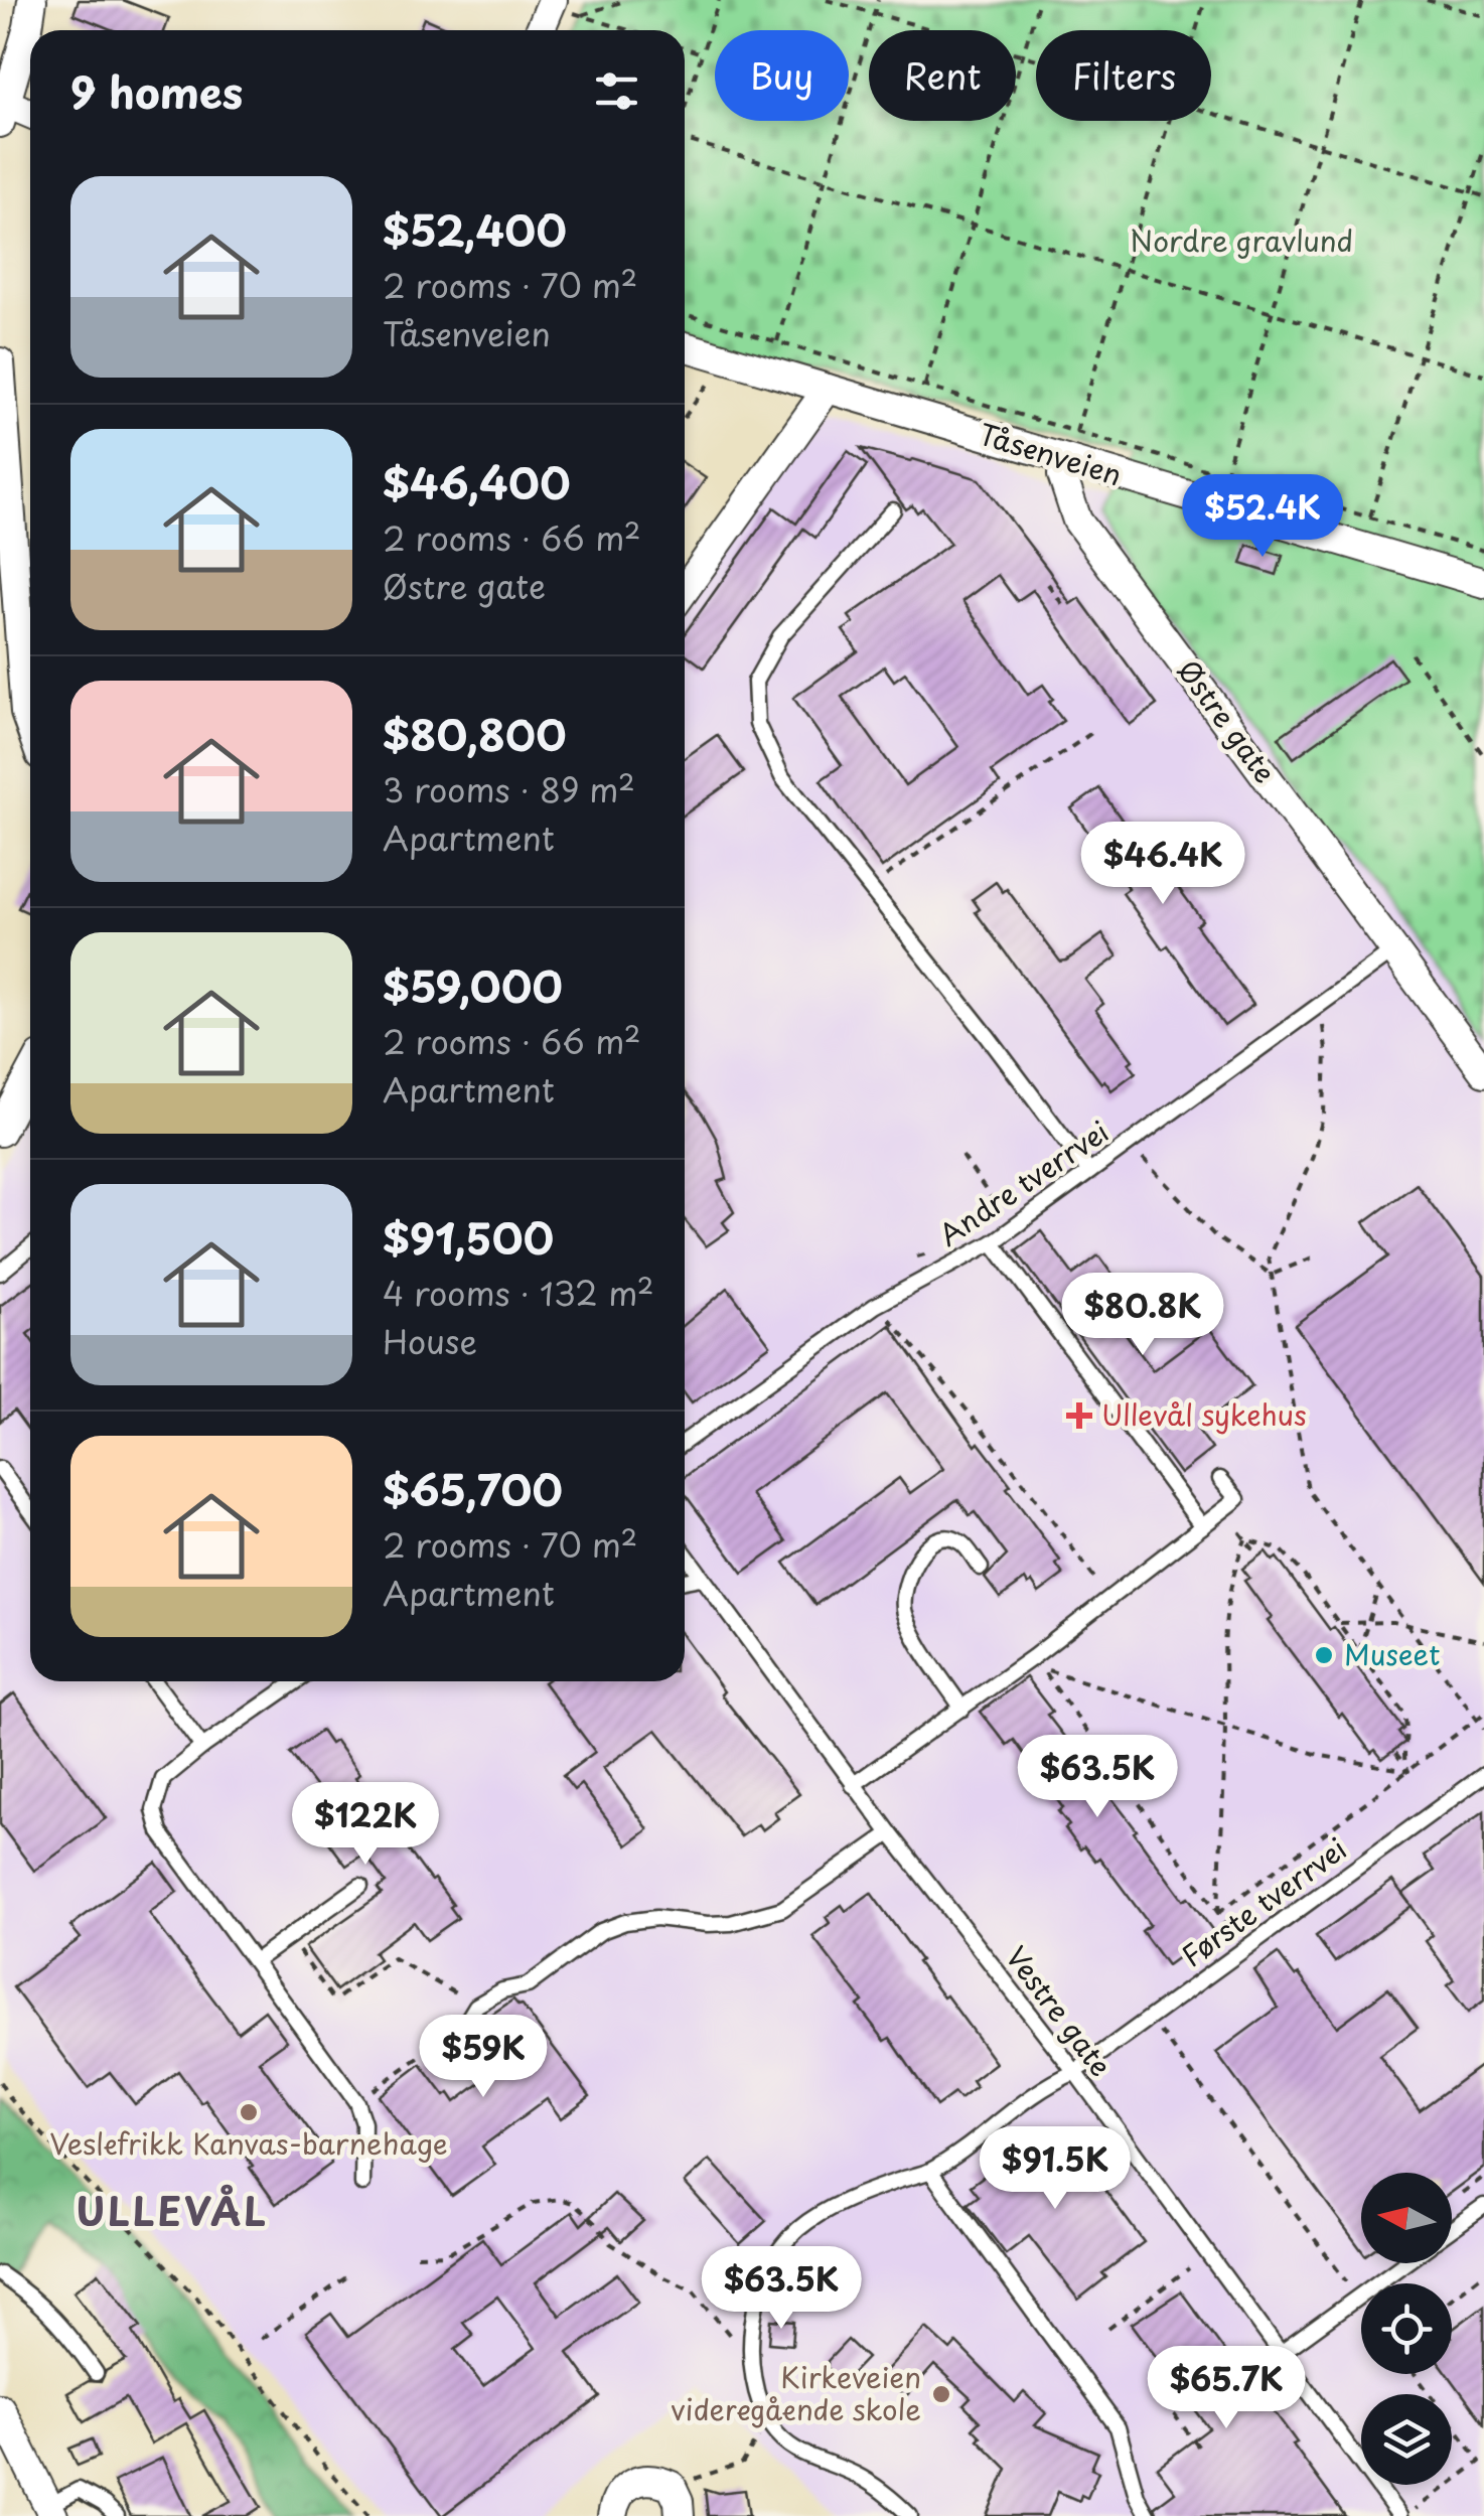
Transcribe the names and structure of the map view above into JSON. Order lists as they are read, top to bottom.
{
  "streets": {
    "street": ["Tåsenveien", "Østre gate"],
    "lane": ["Andre tverrvei", "Første tverrvei", "Vestre gate"]
  },
  "crossings": [
    ["Tåsenveien", "Østre gate"],
    ["Østre gate", "Andre tverrvei"],
    ["Første tverrvei", "Vestre gate"]
  ],
  "districts": ["ULLEVÅL"],
  "parks": ["Nordre gravlund"],
  "places": {
    "health": ["Ullevål sykehus"],
    "other": ["Museet", "Veslefrikk Kanvas-barnehage", "Kirkeveien videregående skole"]
  },
  "north": "left",
  "page": {
    "chip": ["Buy", "Rent", "Filters"],
    "heading": "9 homes",
    "list": [
      {
        "name": "$52,400",
        "note": "2 rooms · 70 m² · Tåsenveien"
      },
      {
        "name": "$46,400",
        "note": "2 rooms · 66 m² · Østre gate"
      },
      {
        "name": "$80,800",
        "note": "3 rooms · 89 m² · Apartment"
      },
      {
        "name": "$59,000",
        "note": "2 rooms · 66 m² · Apartment"
      },
      {
        "name": "$91,500",
        "note": "4 rooms · 132 m² · House"
      },
      {
        "name": "$65,700",
        "note": "2 rooms · 70 m² · Apartment"
      }
    ],
    "price": [
      "$52.4K",
      "$46.4K",
      "$80.8K",
      "$63.5K",
      "$122K",
      "$59K",
      "$91.5K",
      "$63.5K",
      "$65.7K"
    ]
  }
}
